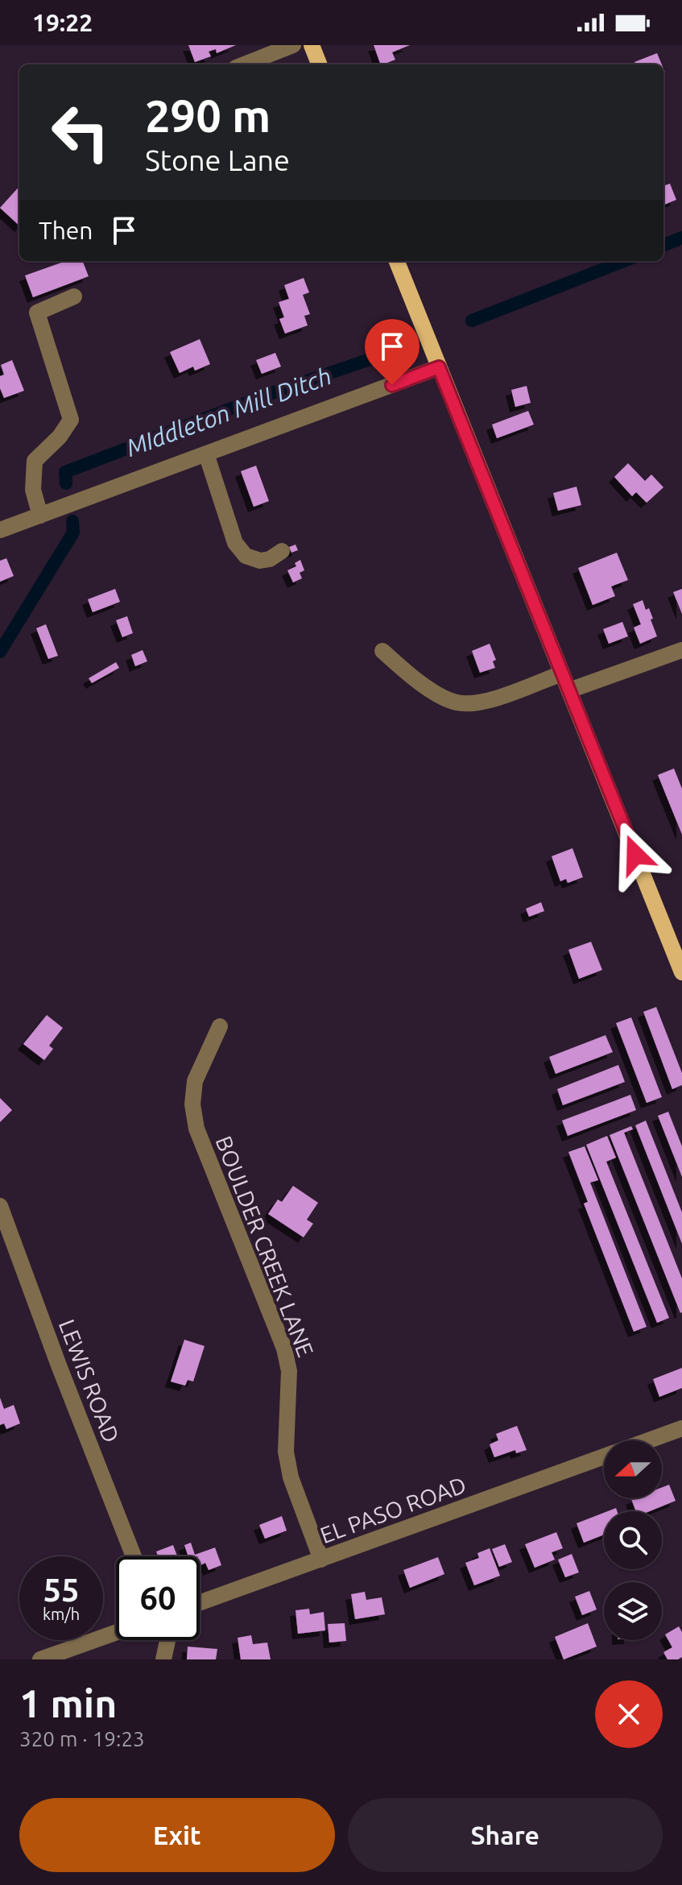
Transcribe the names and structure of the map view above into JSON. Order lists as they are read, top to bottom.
{
  "streets": {
    "street": ["BOULDER CREEK LANE", "LEWIS ROAD", "EL PASO ROAD"]
  },
  "crossings": [
    ["BOULDER CREEK LANE", "EL PASO ROAD"]
  ],
  "water": ["MIddleton Mill Ditch"],
  "north": "left",
  "page": {
    "status": "19:22",
    "turn": ["290 m", "Stone Lane"],
    "then": "Then",
    "speed": "55 km/h",
    "limit": "60",
    "heading": ["1 min", "320 m · 19:23"],
    "buttons": ["Exit", "Share"]
  }
}
